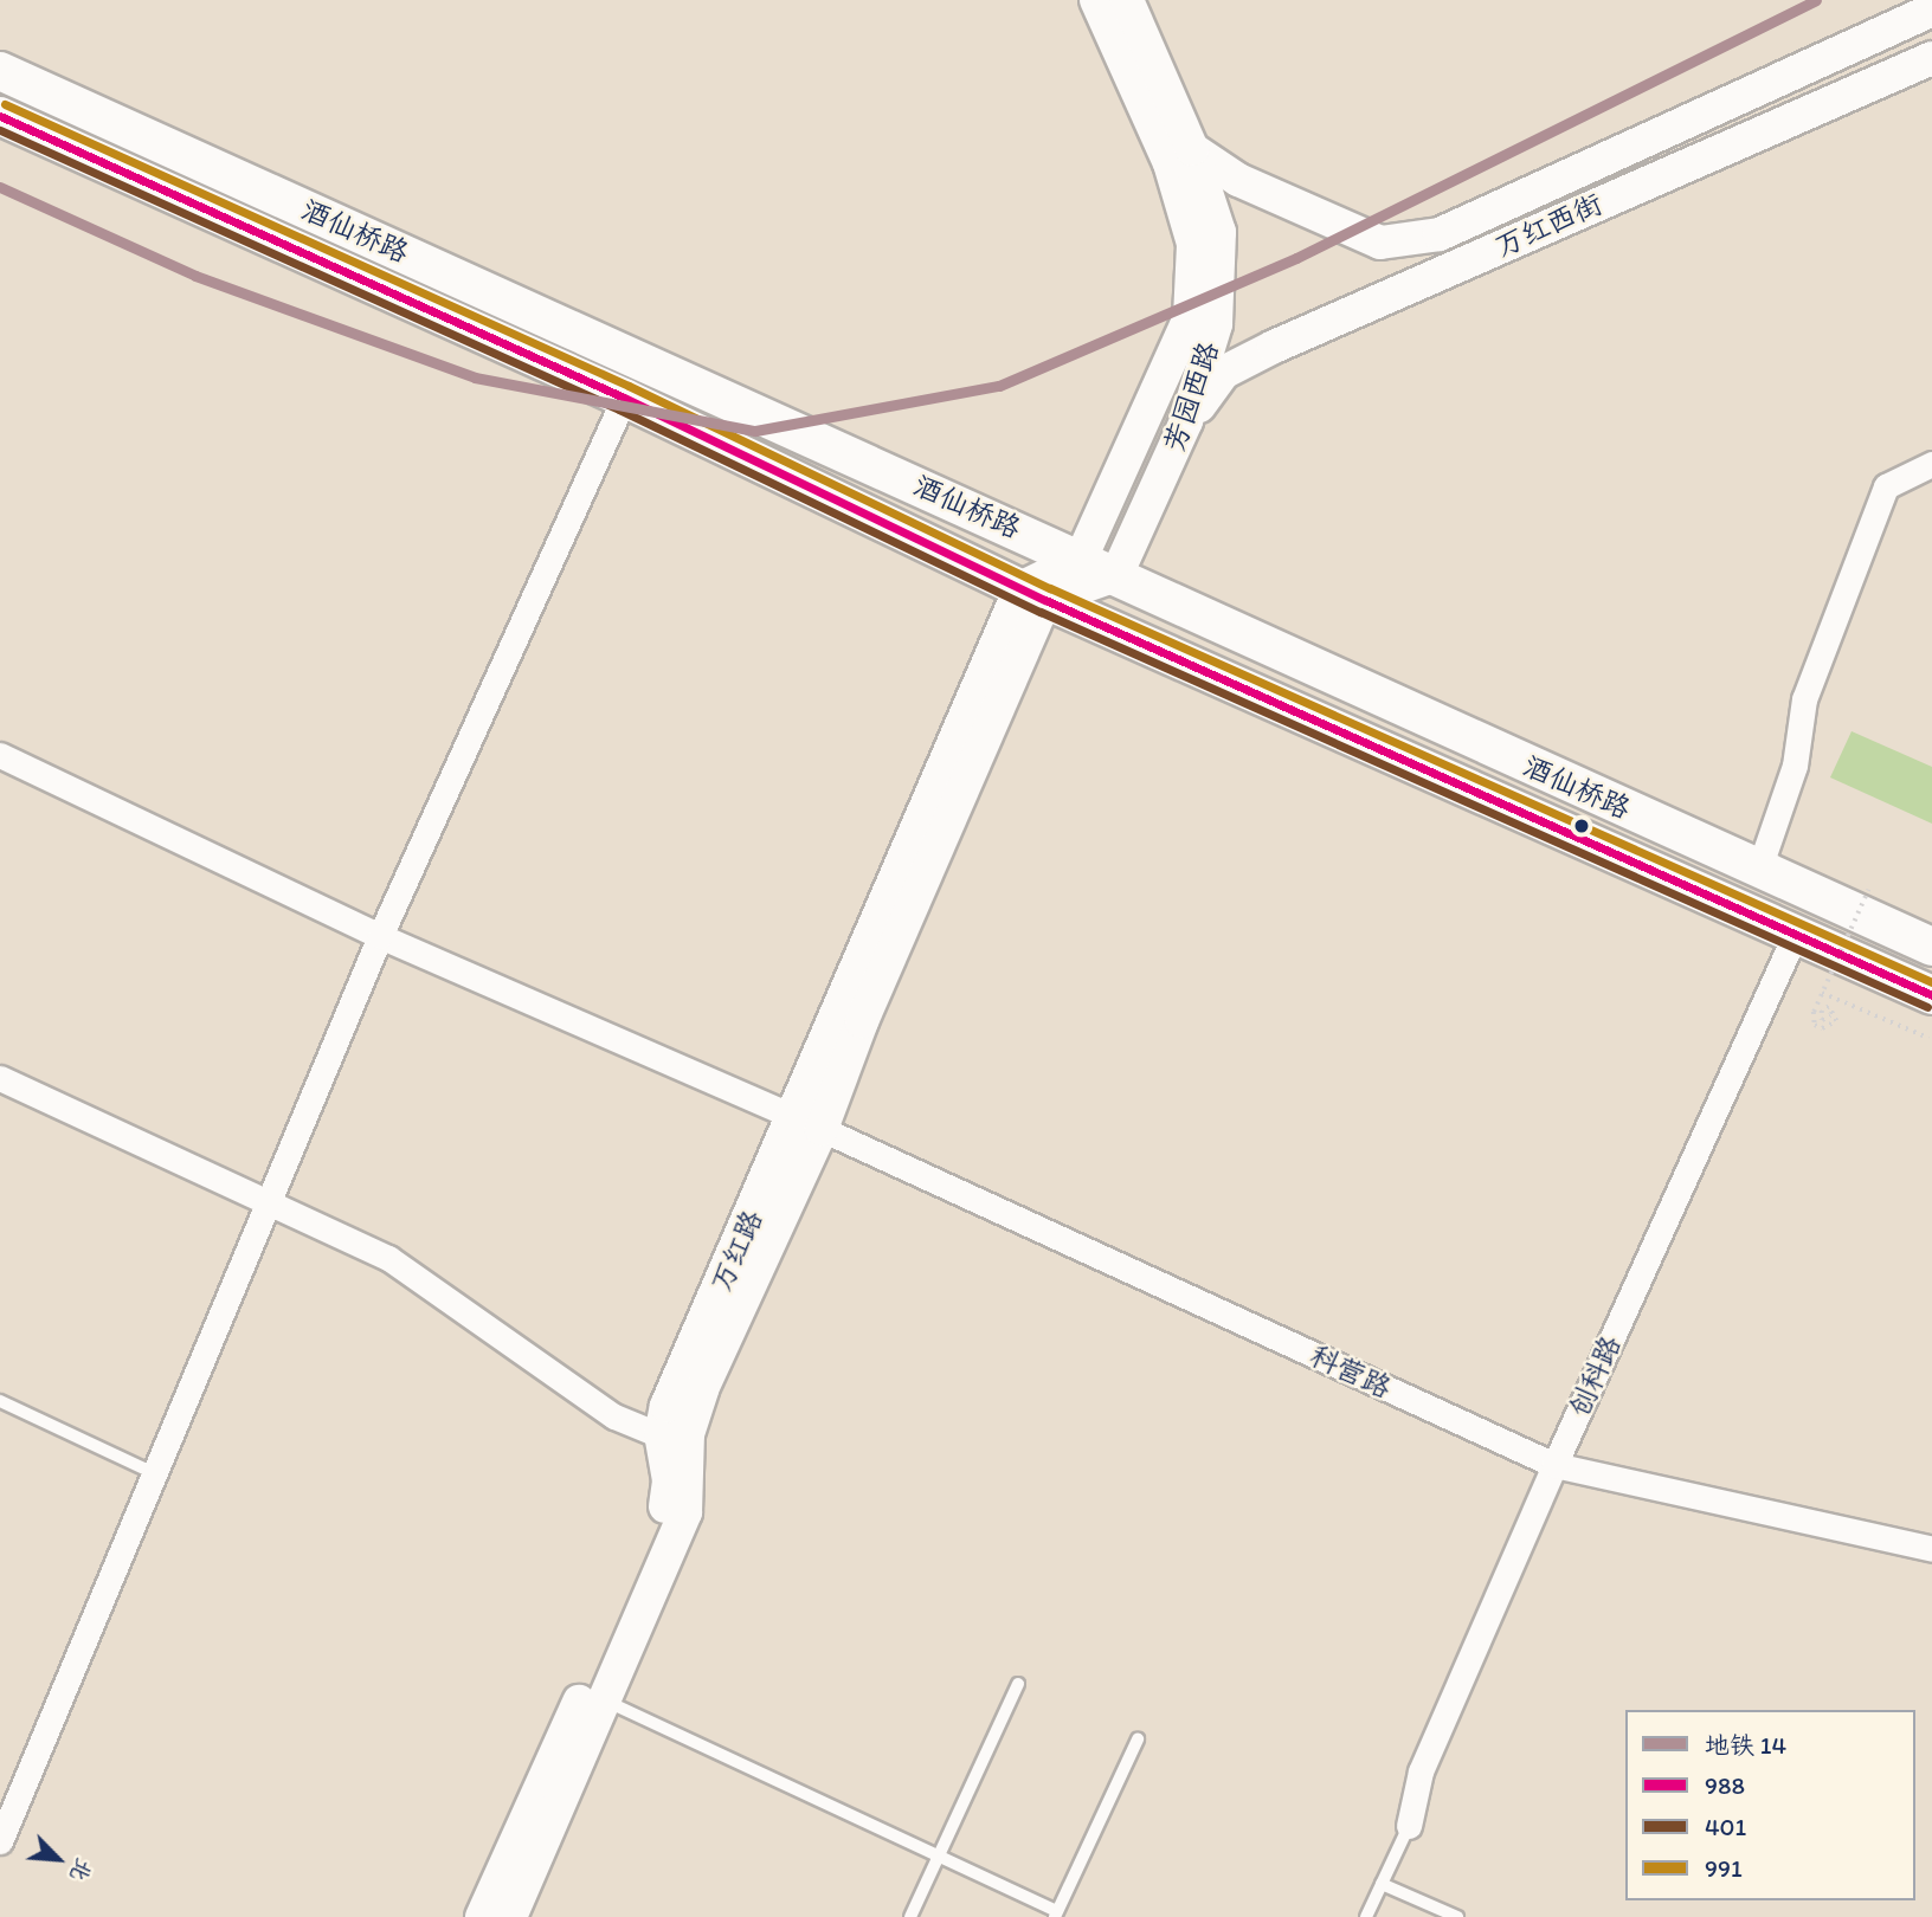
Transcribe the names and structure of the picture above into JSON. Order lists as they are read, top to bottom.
{
  "streets": {
    "main road": [
      "万红西街",
      "酒仙桥路",
      "芳园西路",
      "万红路"
    ],
    "street": ["科营路", "创科路"]
  },
  "crossings": [
    ["万红西街", "芳园西路"],
    ["酒仙桥路", "芳园西路"],
    ["酒仙桥路", "万红路"],
    ["酒仙桥路", "创科路"],
    ["万红路", "科营路"],
    ["科营路", "创科路"]
  ],
  "lines": [
    "metro line 14",
    "transit line 991",
    "transit line 988",
    "transit line 401"
  ],
  "legend": [
    "地铁 14",
    "988",
    "401",
    "991"
  ],
  "north": "bottom right"
}
